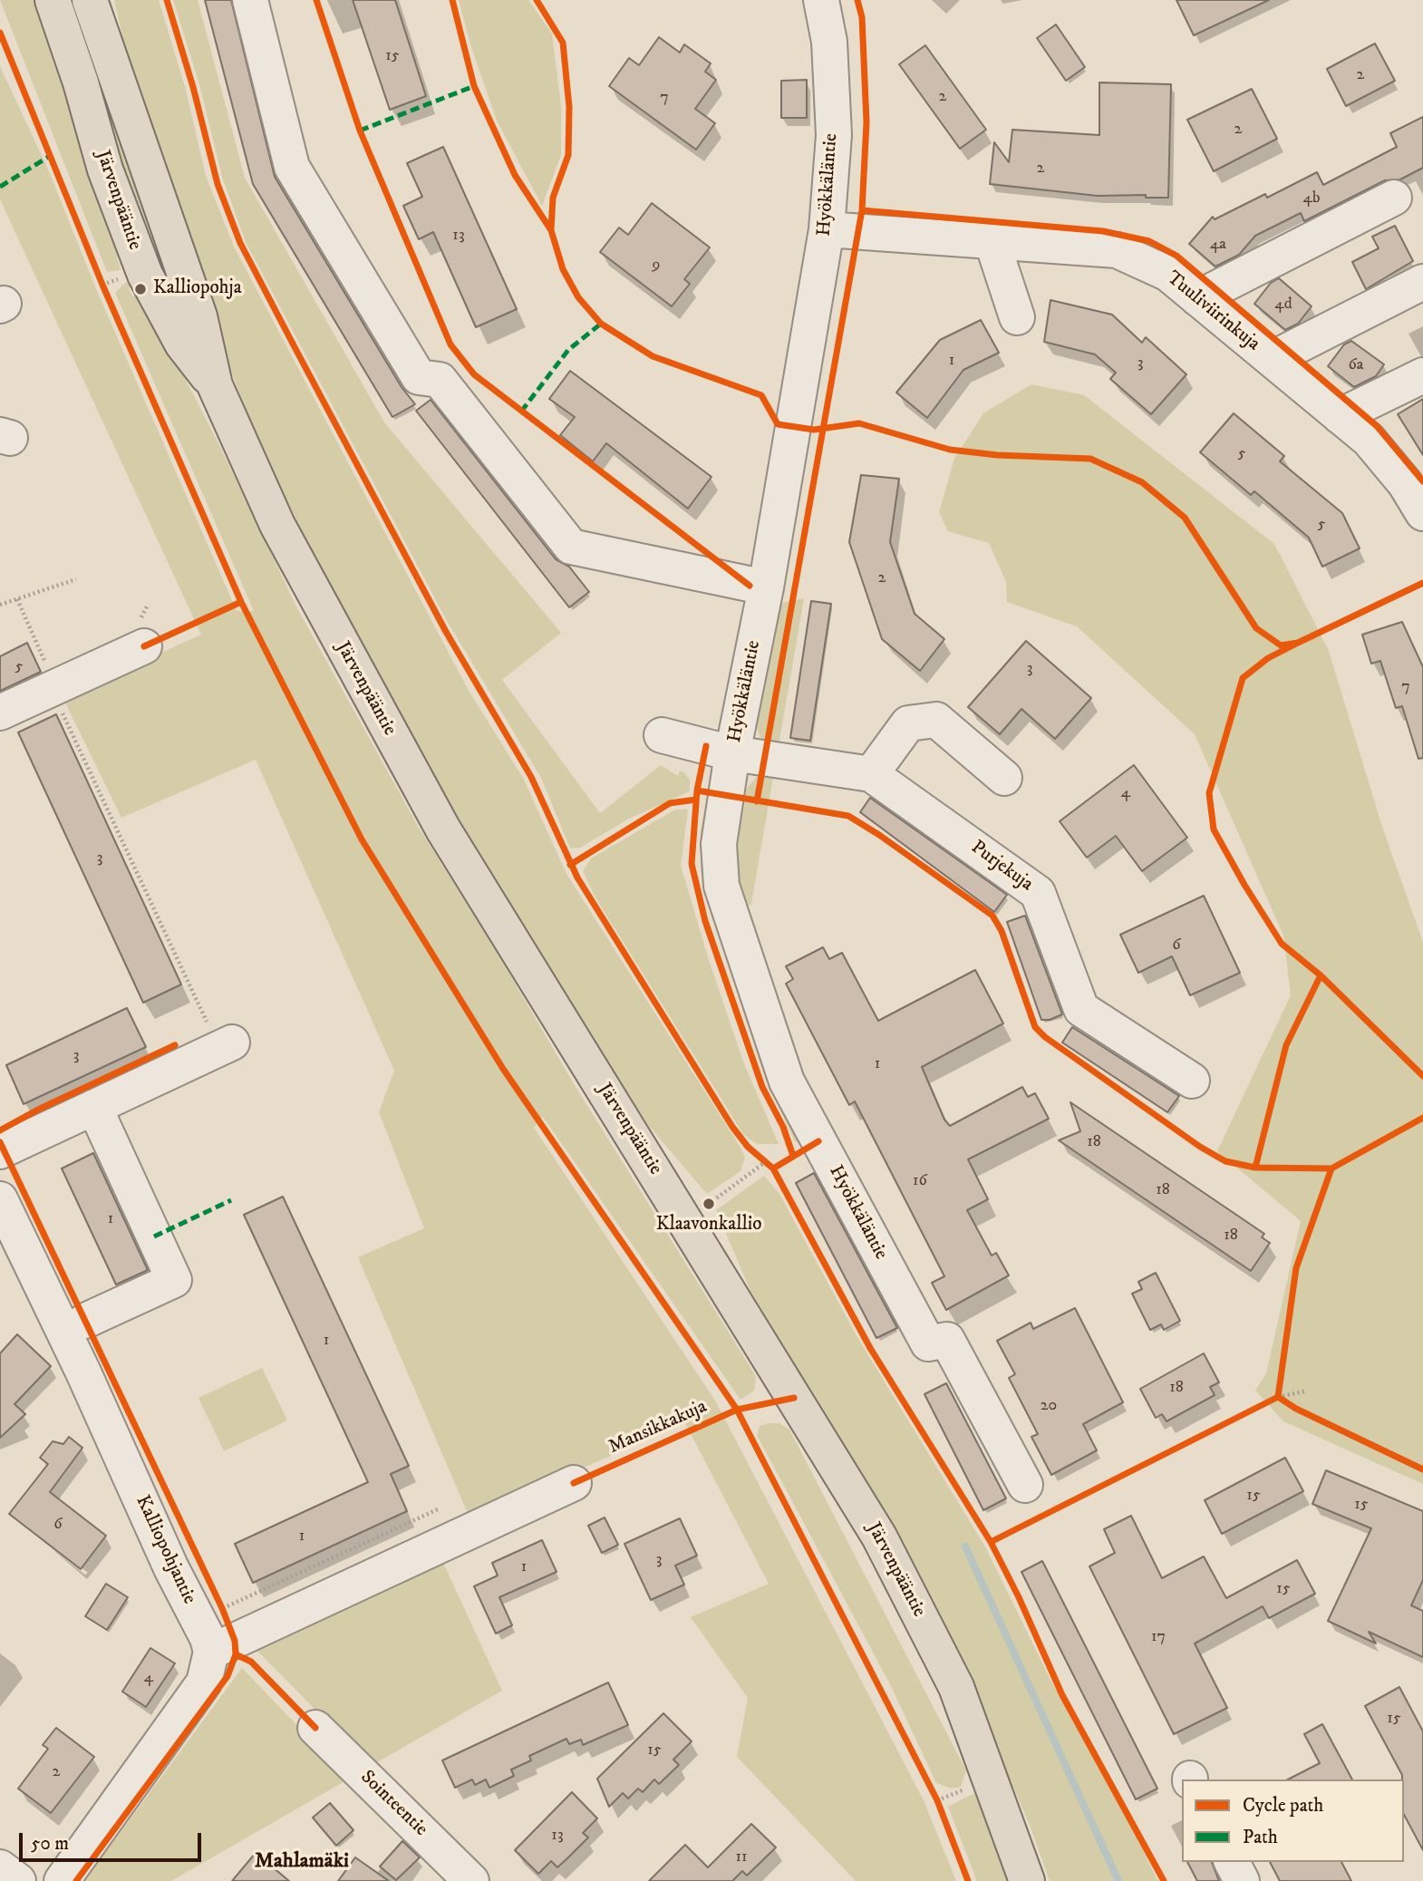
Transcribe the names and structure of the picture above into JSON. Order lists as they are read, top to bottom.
{
  "streets": {
    "main road": ["Järvenpääntie"],
    "street": [
      "Hyökkäläntie",
      "Tuuliviirinkuja",
      "Purjekuja",
      "Kalliopohjantie",
      "Sointeentie"
    ],
    "cycle path": ["Mansikkakuja"]
  },
  "crossings": [
    ["Hyökkäläntie", "Tuuliviirinkuja"],
    ["Hyökkäläntie", "Purjekuja"]
  ],
  "districts": ["Mahlamäki"],
  "places": ["Kalliopohja", "Klaavonkallio"],
  "house_numbers": [
    "15",
    "2",
    "2",
    "7",
    "2",
    "2",
    "4b",
    "13",
    "4a",
    "9",
    "4d",
    "1",
    "3",
    "6a",
    "5",
    "5",
    "2",
    "5",
    "3",
    "7",
    "4",
    "3",
    "6",
    "3",
    "1",
    "18",
    "16",
    "18",
    "1",
    "18",
    "1",
    "18",
    "20",
    "15",
    "15",
    "6",
    "1",
    "3",
    "1",
    "15",
    "17",
    "4",
    "15",
    "15",
    "2",
    "13",
    "11"
  ],
  "legend": ["Cycle path", "Path"],
  "scale_bar": "50 m"
}
